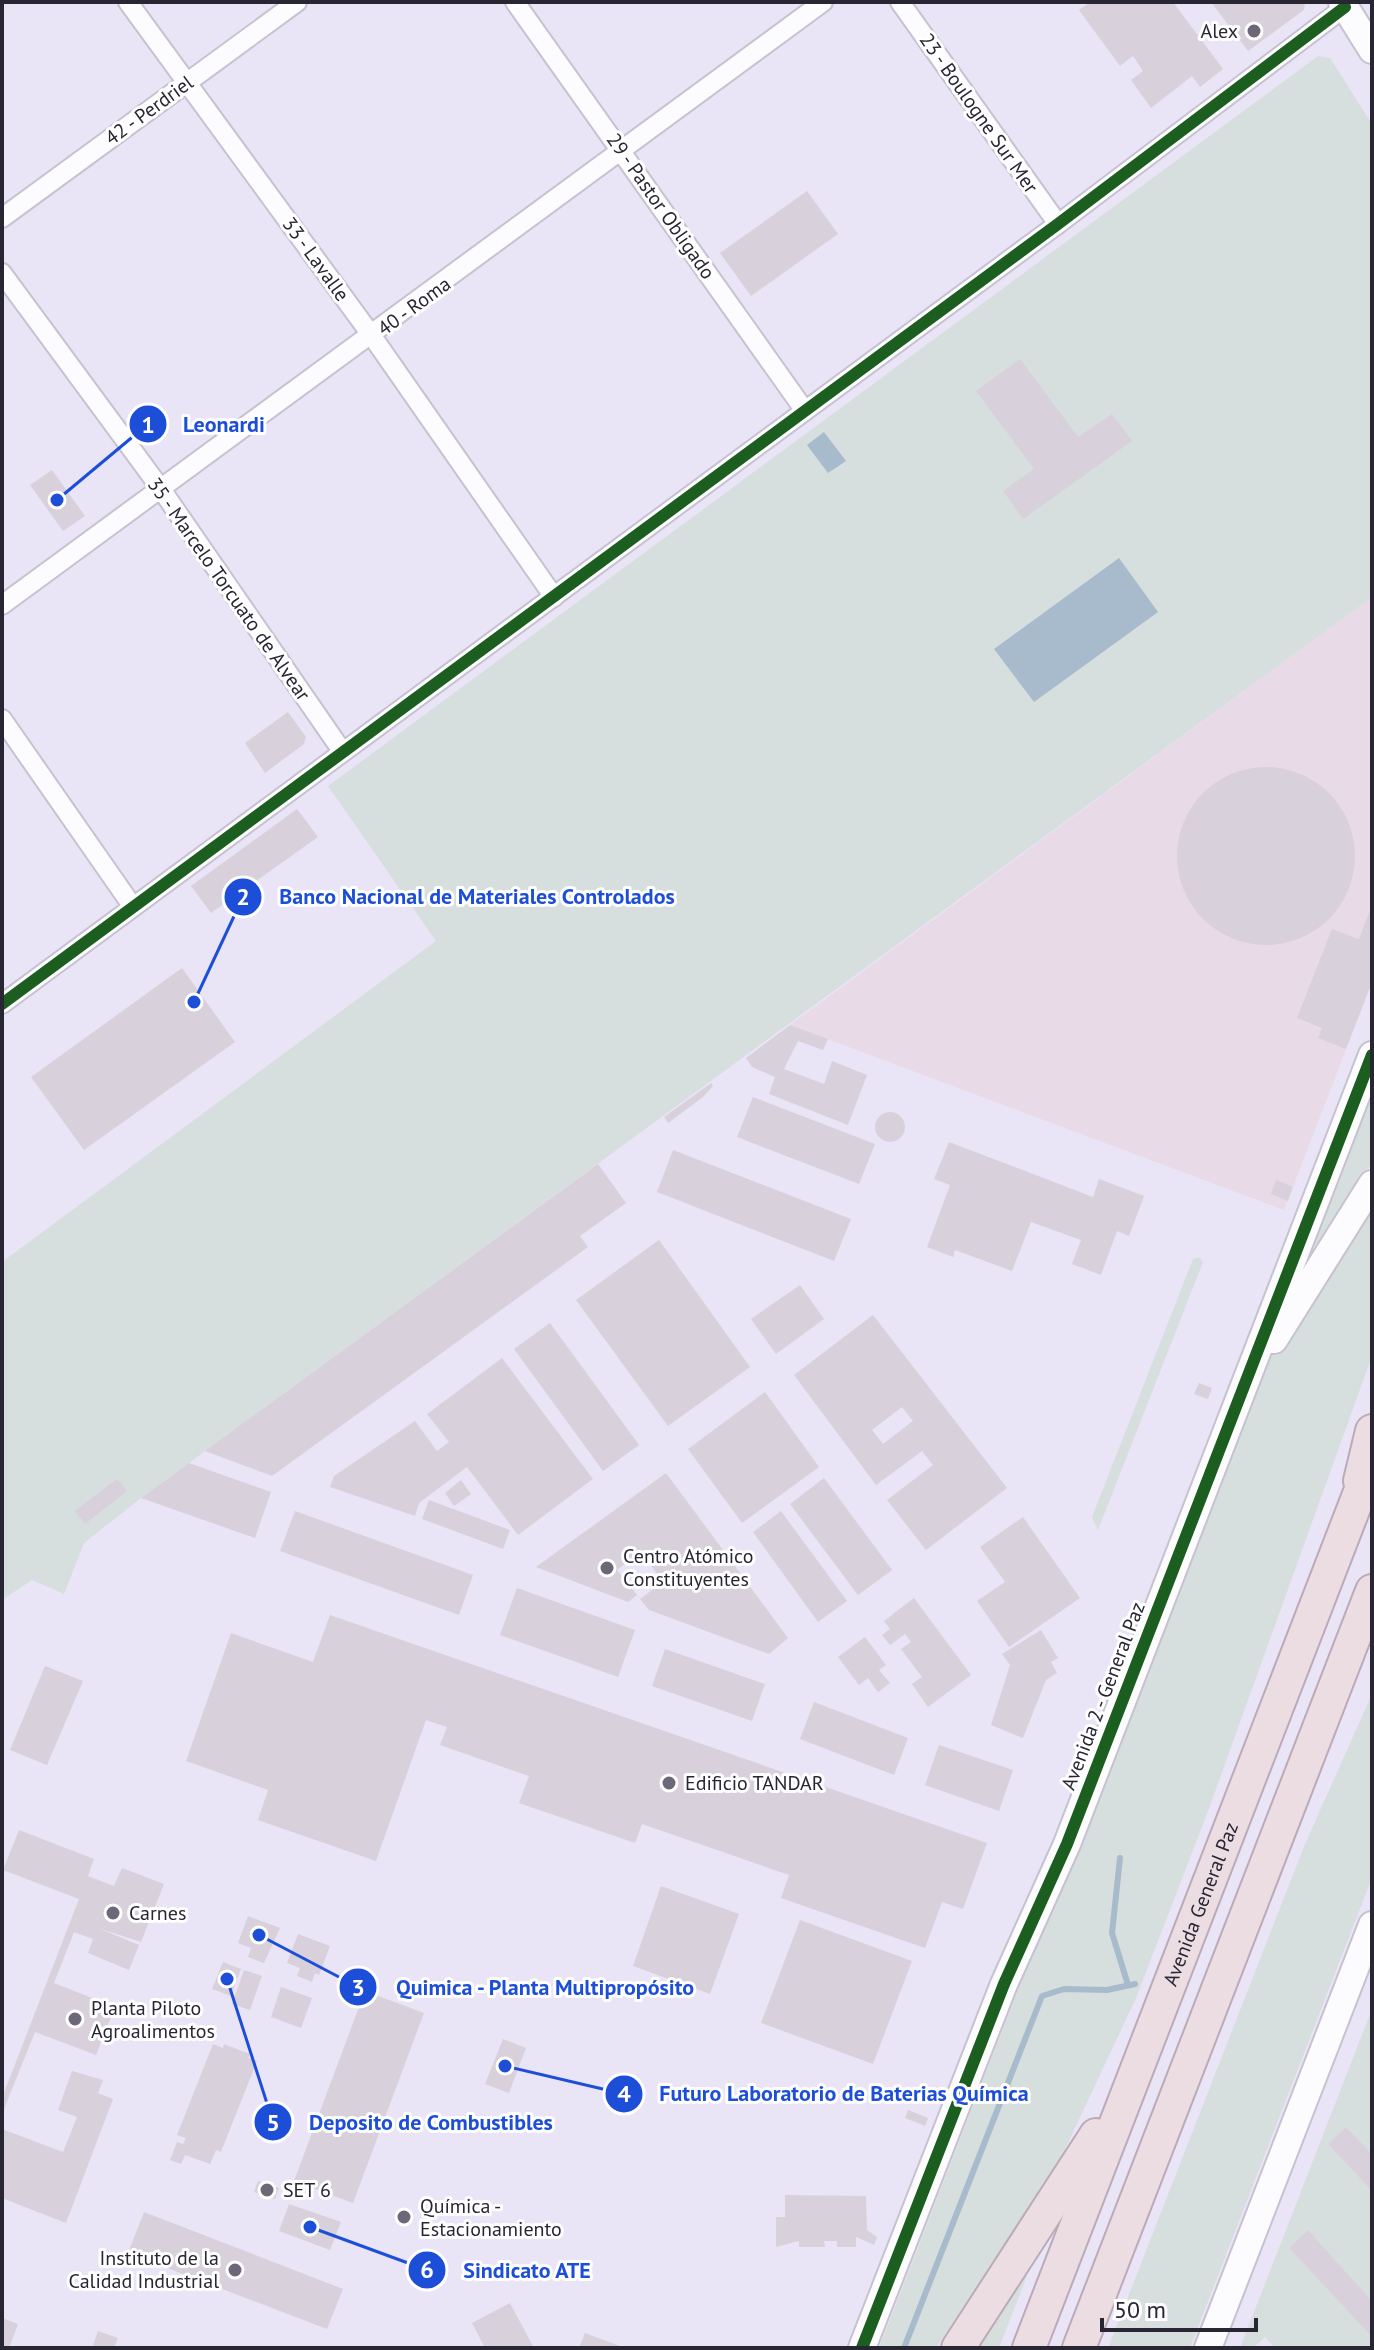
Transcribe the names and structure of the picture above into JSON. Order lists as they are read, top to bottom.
{
  "streets": {
    "highway": ["Avenida General Paz"],
    "street": [
      "42 - Perdriel",
      "23 - Boulogne Sur Mer",
      "29 - Pastor Obligado",
      "33 - Lavalle",
      "40 - Roma",
      "35 - Marcelo Torcuato de Alvear",
      "Avenida 2 - General Paz"
    ]
  },
  "crossings": [
    ["42 - Perdriel", "33 - Lavalle"],
    ["29 - Pastor Obligado", "40 - Roma"],
    ["33 - Lavalle", "40 - Roma"],
    ["40 - Roma", "35 - Marcelo Torcuato de Alvear"]
  ],
  "places": [
    "Alex",
    "Leonardi",
    "Banco Nacional de Materiales Controlados",
    "Centro Atómico Constituyentes",
    "Edificio TANDAR",
    "Carnes",
    "Quimica - Planta Multipropósito",
    "Deposito de Combustibles",
    "Planta Piloto Agroalimentos",
    "Futuro Laboratorio de Baterias Química",
    "SET 6",
    "Química - Estacionamiento",
    "Sindicato ATE",
    "Instituto de la Calidad Industrial"
  ],
  "scale_bar": "50 m"
}
